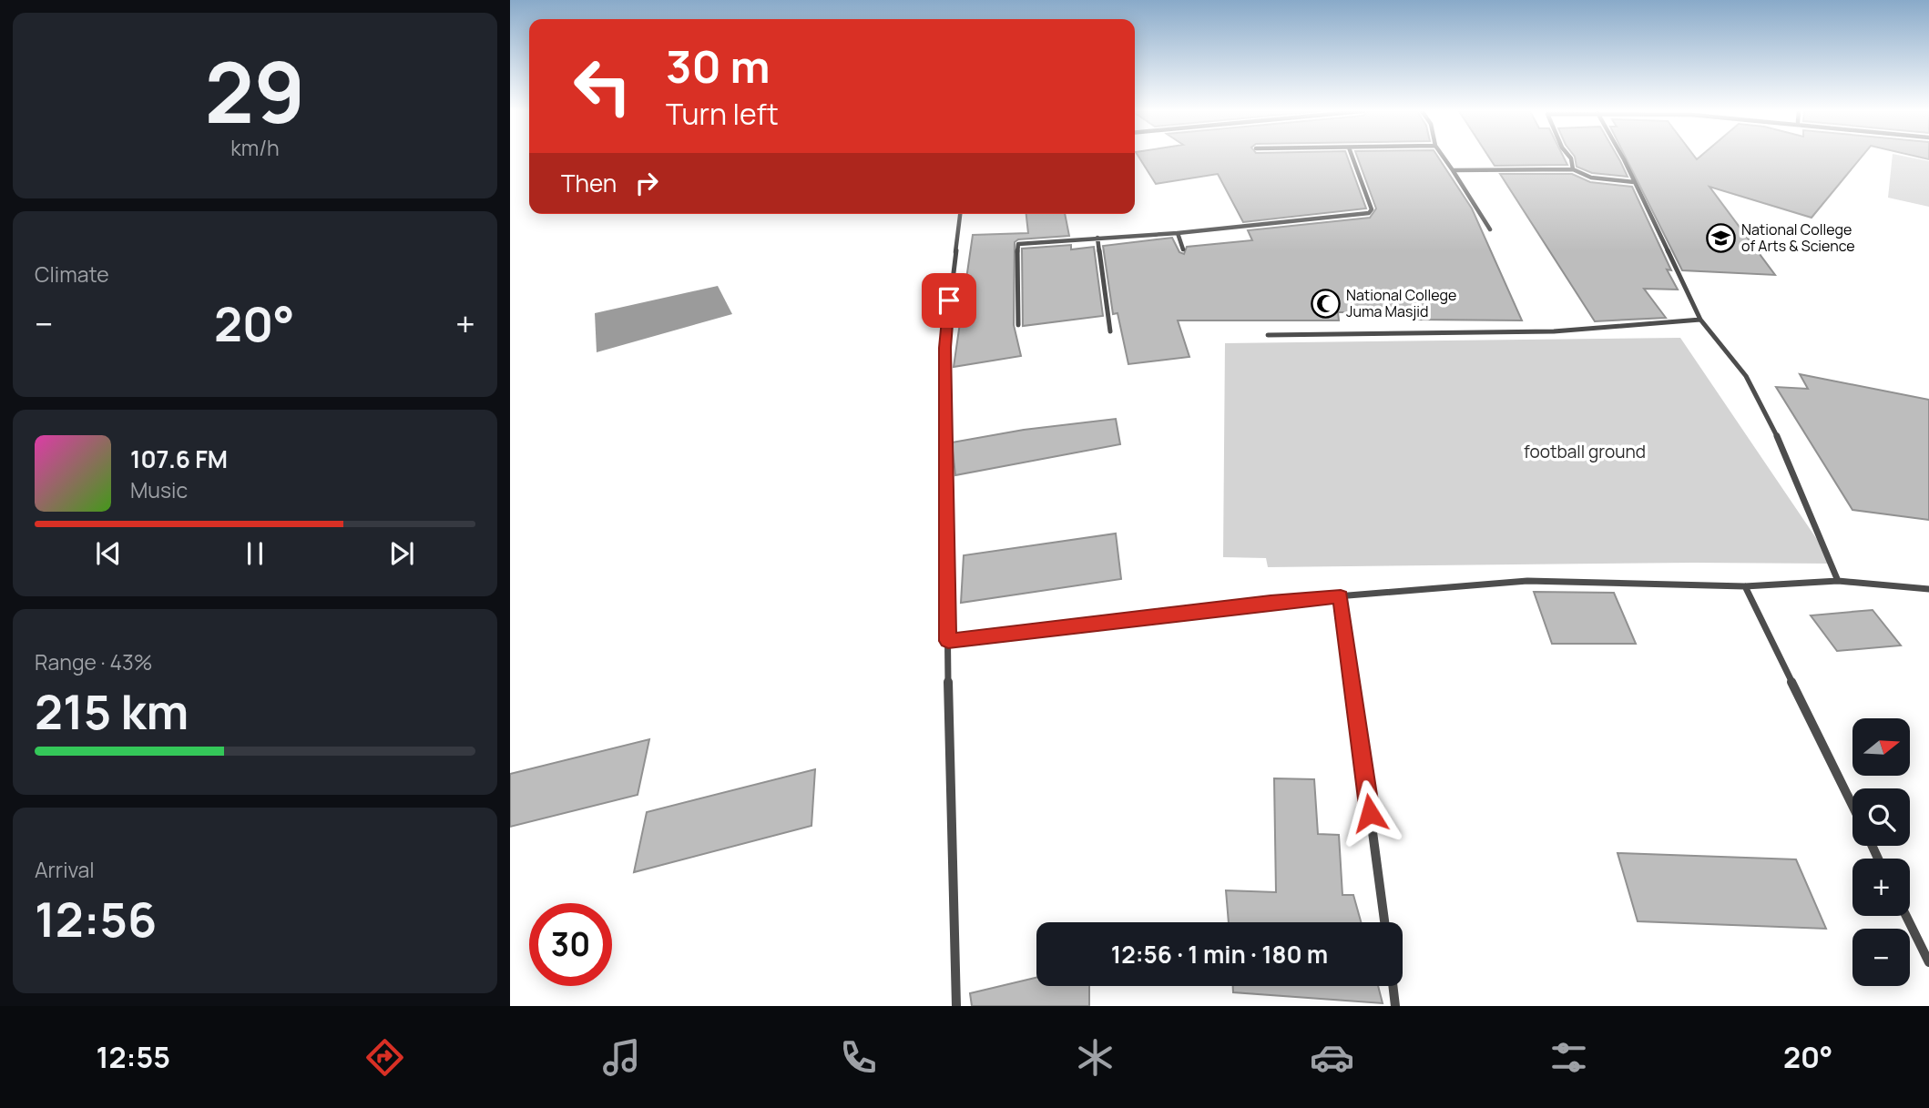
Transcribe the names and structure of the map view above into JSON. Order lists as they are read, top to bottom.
{
  "parks": ["football ground"],
  "places": {
    "school or university": ["National College of Arts & Science"],
    "mosque": ["National College Juma Masjid"]
  },
  "north": "right",
  "page": {
    "tile": [
      ["29", "km/h"],
      "Climate",
      ["Range · 43%", "215 km"],
      ["Arrival", "12:56"]
    ],
    "turn": ["30 m", "Turn left"],
    "then": "Then",
    "heat": ["−", "20°", "+"],
    "song": ["107.6 FM", "Music"],
    "map_buttons": ["+", "−"],
    "limit": "30",
    "trip": "12:56 · 1 min · 180 m",
    "tabs": ["12:55", "20°"]
  }
}
